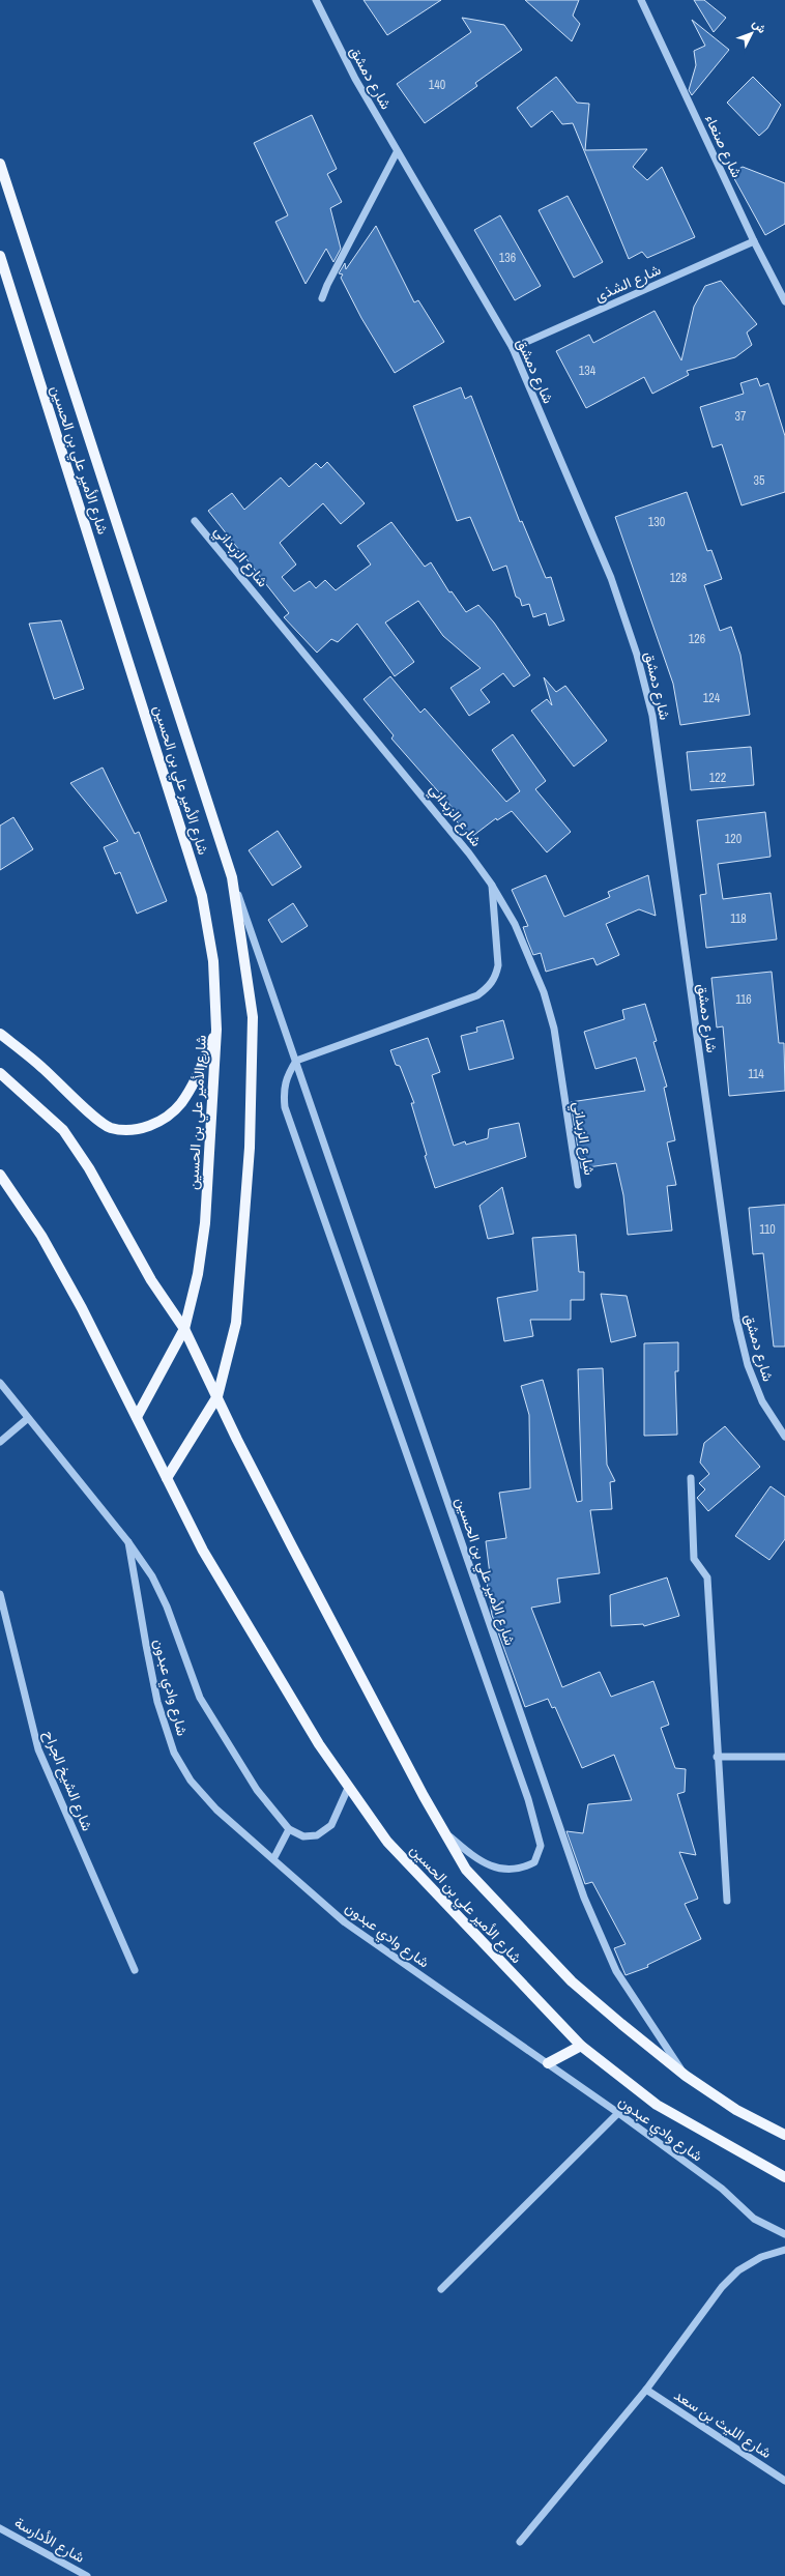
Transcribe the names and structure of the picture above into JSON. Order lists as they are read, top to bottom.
{
  "streets": {
    "main road": ["شارع الأمير علي بن الحسين"],
    "street": [
      "شارع دمشق",
      "شارع صنعاء",
      "شارع الشذى",
      "شارع الزبداني",
      "شارع وادي عبدون",
      "شارع الشيخ الجراح",
      "شارع الليث بن سعد",
      "شارع الأدارسة"
    ]
  },
  "crossings": [
    ["شارع دمشق", "شارع الشذى"],
    ["شارع صنعاء", "شارع الشذى"]
  ],
  "house_numbers": [
    "140",
    "136",
    "134",
    "37",
    "35",
    "130",
    "128",
    "126",
    "124",
    "122",
    "120",
    "118",
    "116",
    "114",
    "110"
  ],
  "north": "top right"
}
